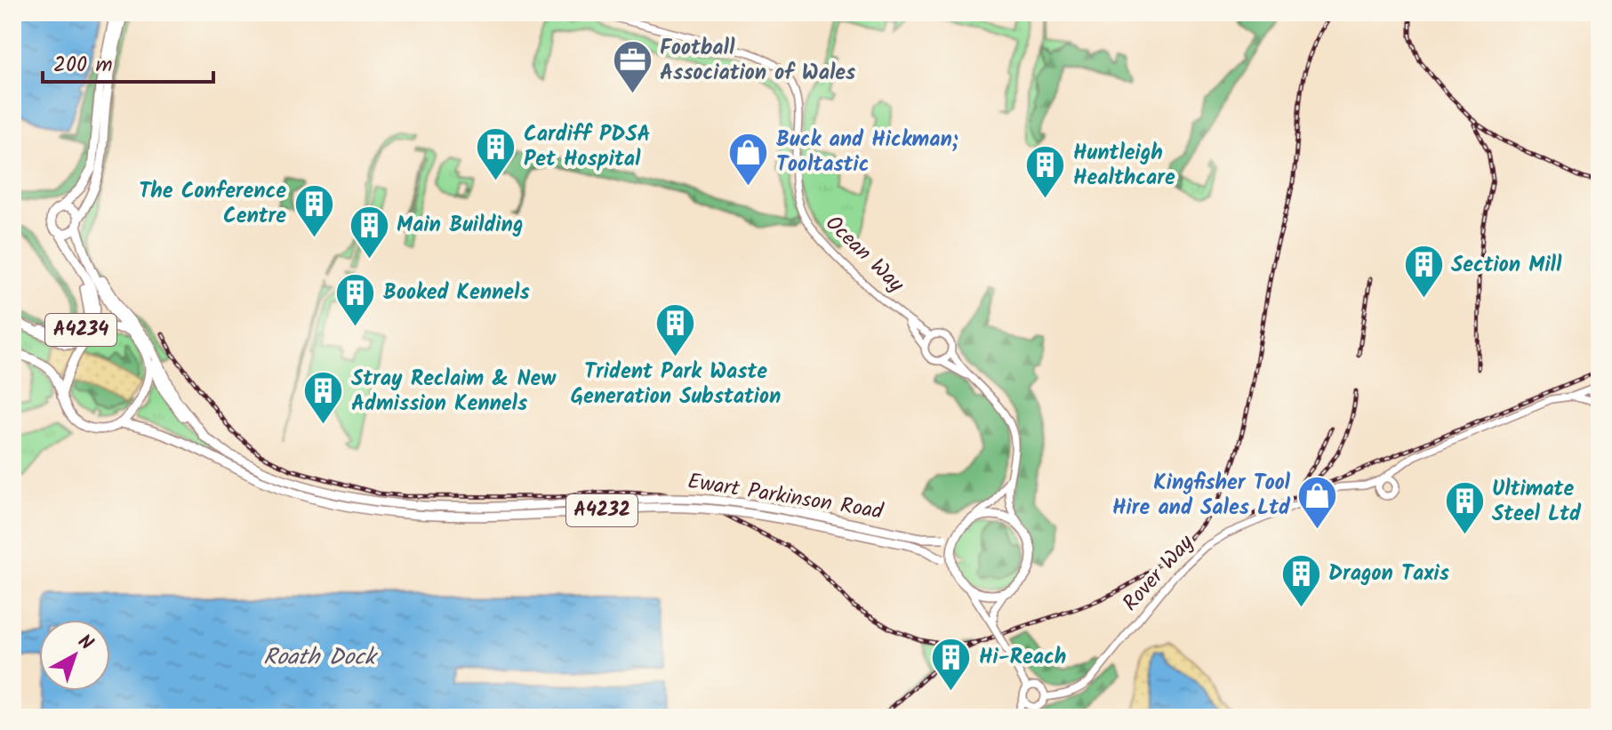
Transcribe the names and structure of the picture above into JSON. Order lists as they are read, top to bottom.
{
  "streets": {
    "main road": ["A4234", "Ewart Parkinson Road", "A4232"],
    "street": ["Ocean Way", "Rover Way"]
  },
  "crossings": [
    ["A4234", "Ewart Parkinson Road"],
    ["A4234", "A4232"],
    ["Ewart Parkinson Road", "A4232"]
  ],
  "water": ["Roath Dock"],
  "places": {
    "office": ["Football Association of Wales"],
    "building": [
      "Cardiff PDSA Pet Hospital",
      "Huntleigh Healthcare",
      "The Conference Centre",
      "Main Building",
      "Section Mill",
      "Booked Kennels",
      "Trident Park Waste Generation Substation",
      "Stray Reclaim & New Admission Kennels",
      "Ultimate Steel Ltd",
      "Dragon Taxis",
      "Hi-Reach"
    ],
    "shop": ["Buck and Hickman; Tooltastic", "Kingfisher Tool Hire and Sales Ltd"]
  },
  "scale_bar": "200 m",
  "north": "top right"
}
